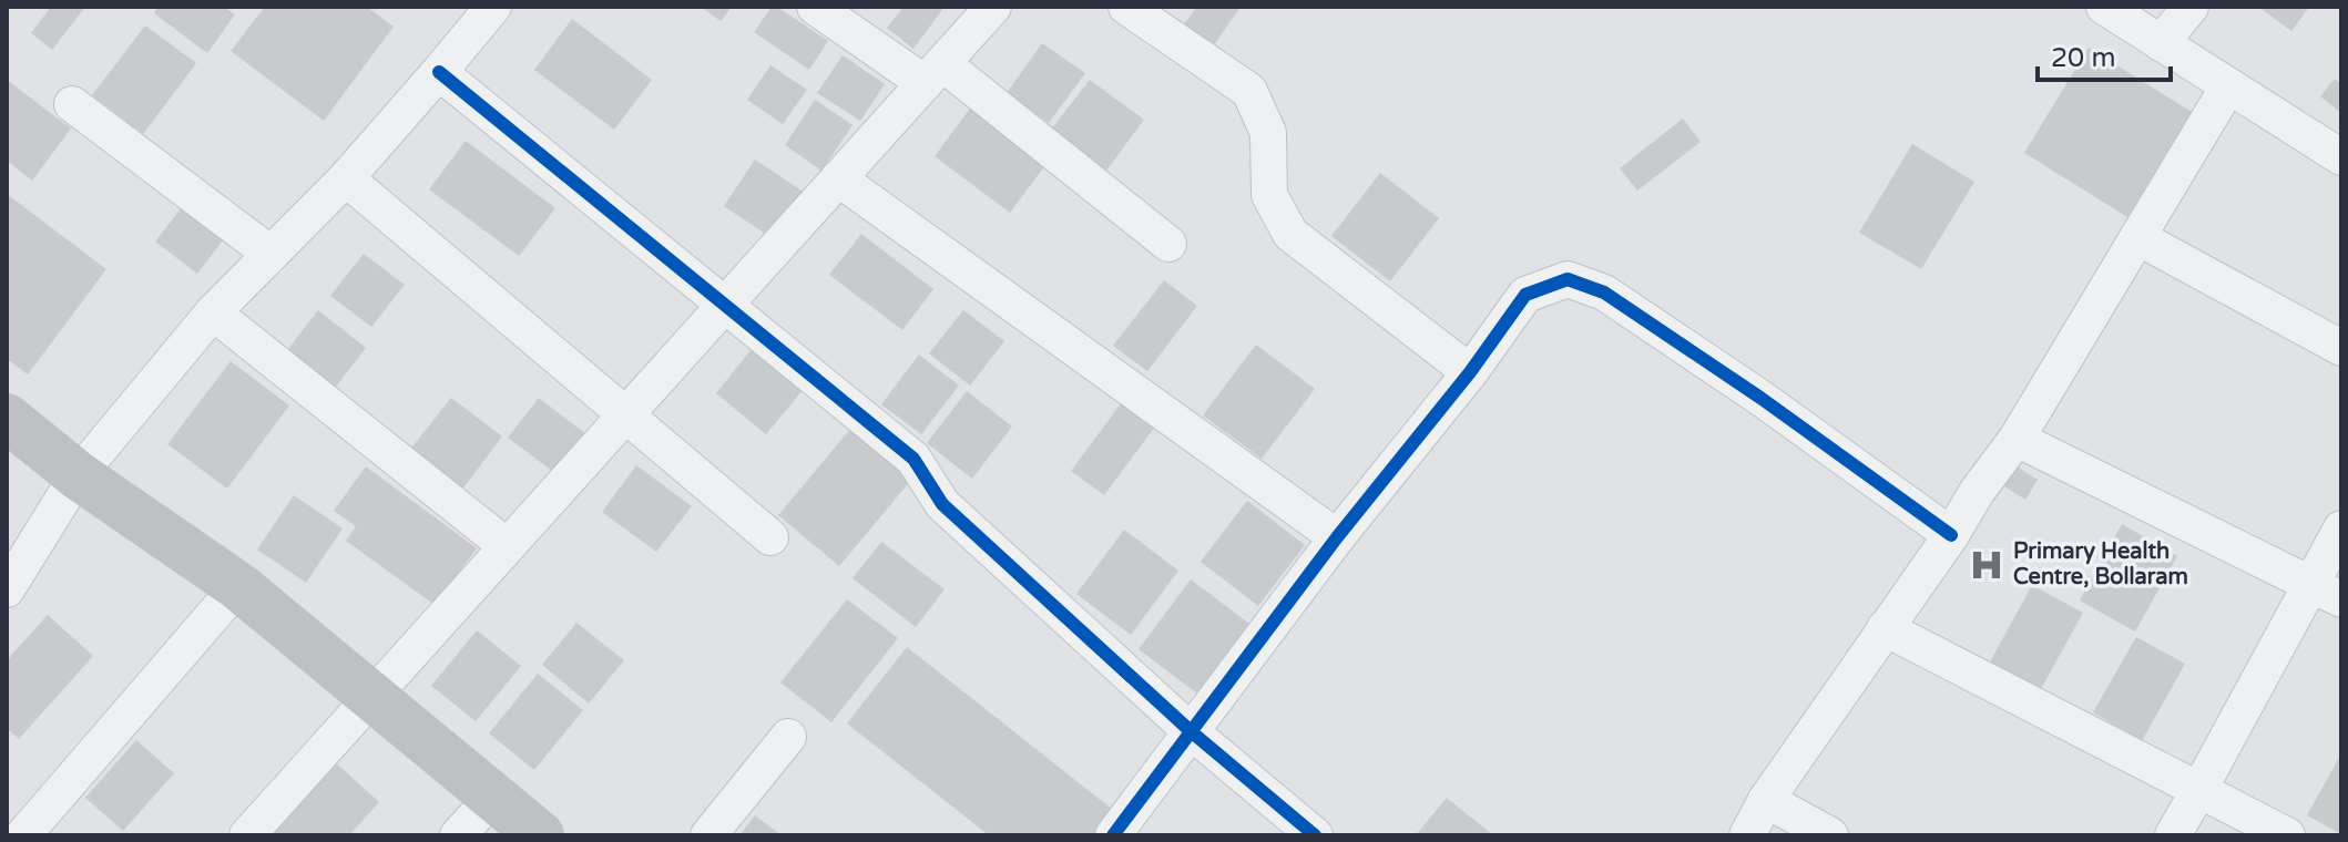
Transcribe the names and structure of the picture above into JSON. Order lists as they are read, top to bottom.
{
  "places": {
    "hospital": ["Primary Health Centre, Bollaram"]
  },
  "scale_bar": "20 m"
}
